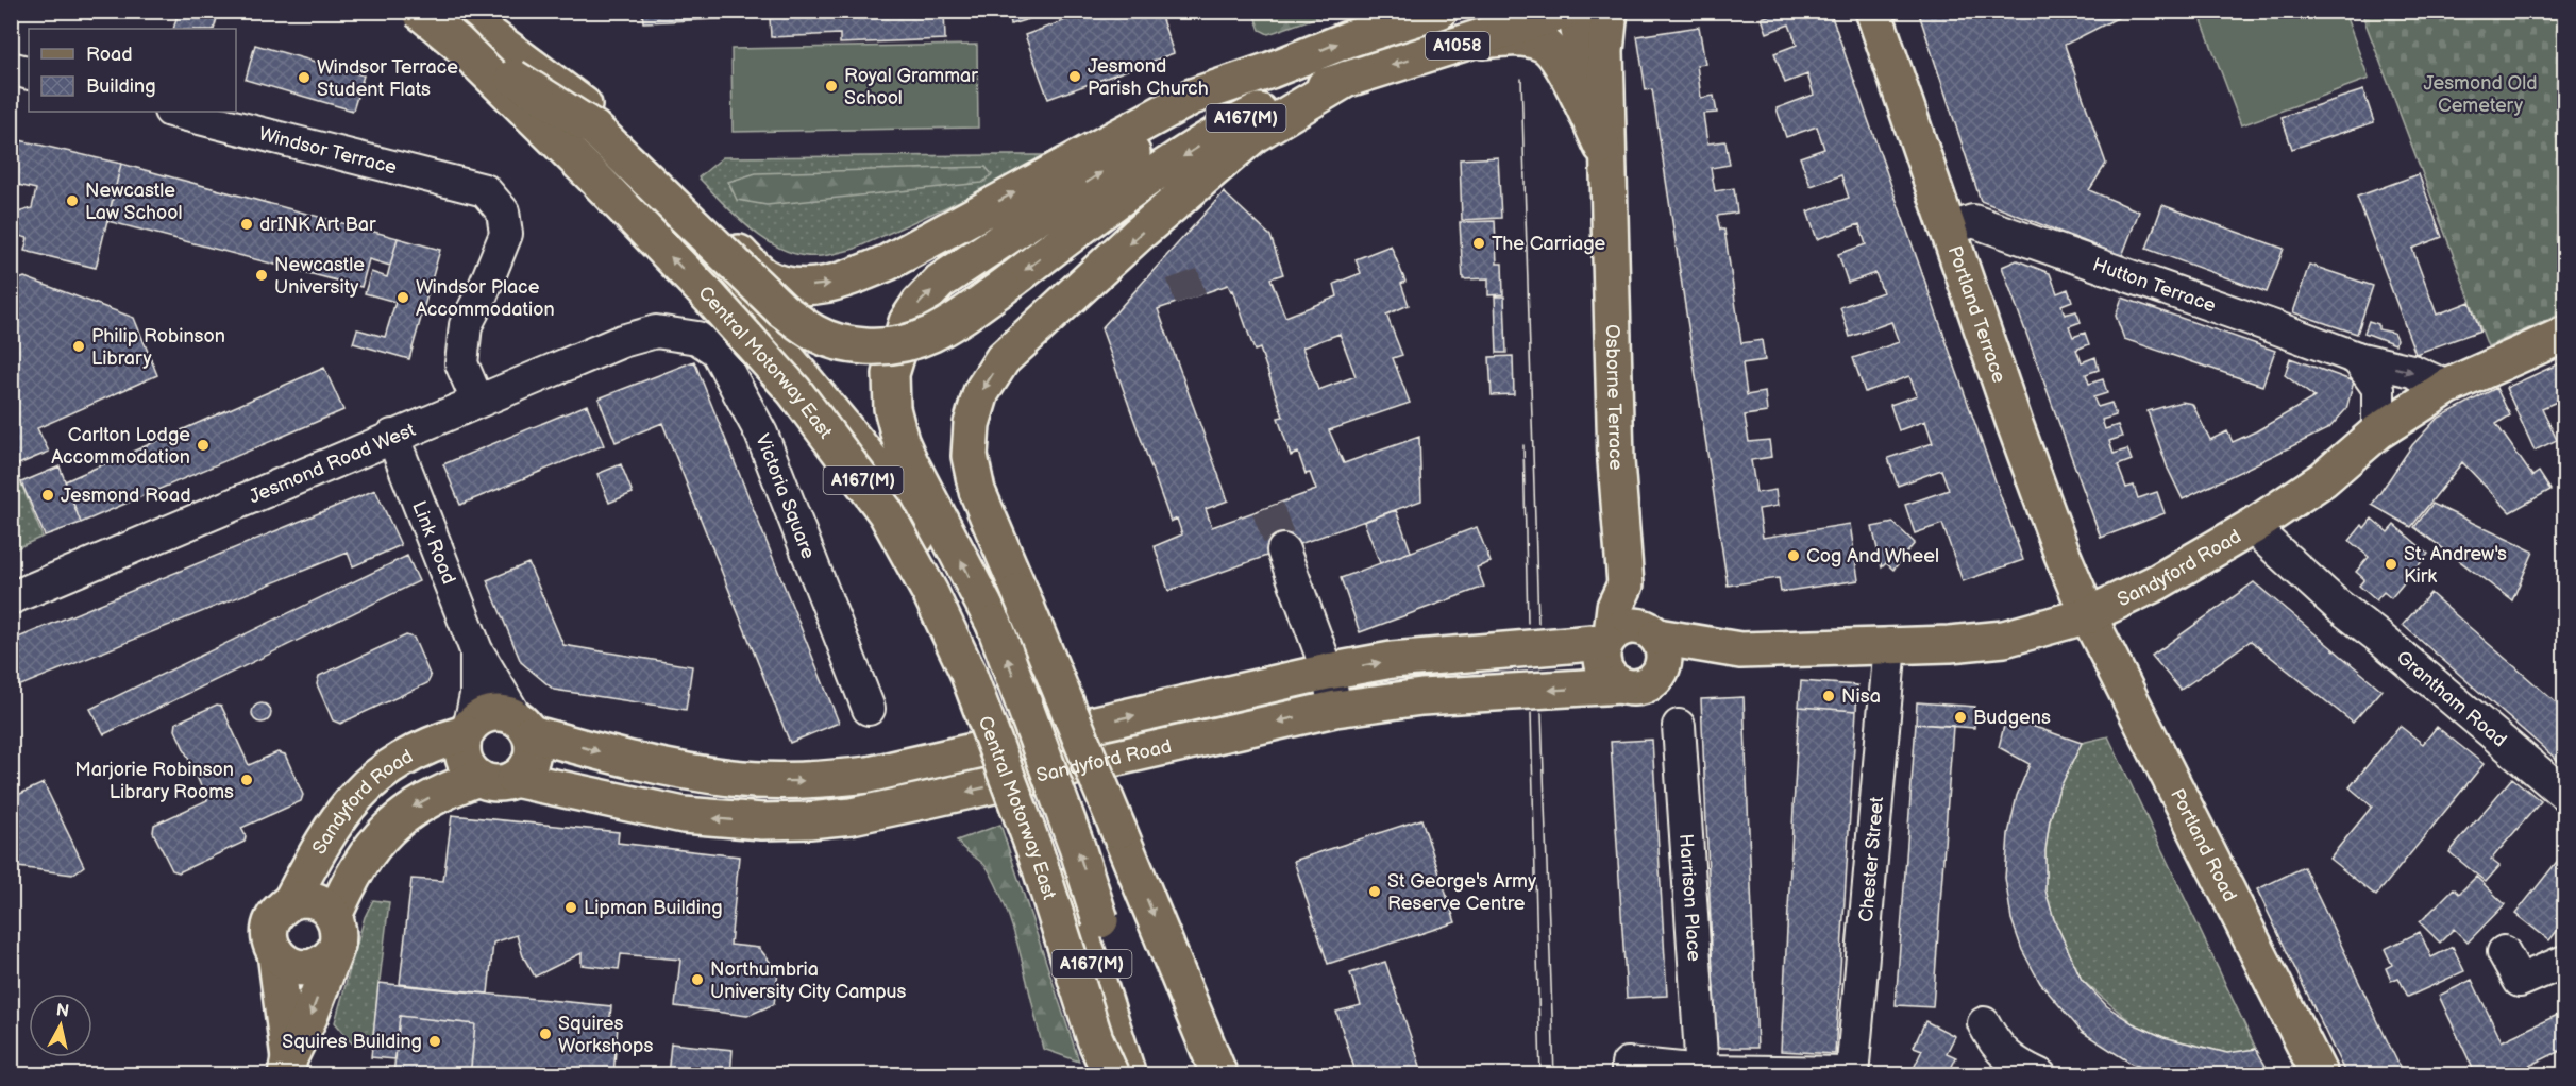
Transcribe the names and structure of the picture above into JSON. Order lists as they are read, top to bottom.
{
  "streets": {
    "main road": [
      "A1058",
      "A167(M)",
      "Portland Terrace",
      "Central Motorway East",
      "Osborne Terrace",
      "Sandyford Road",
      "Portland Road"
    ],
    "street": [
      "Windsor Terrace",
      "Hutton Terrace",
      "Jesmond Road West",
      "Victoria Square",
      "Link Road",
      "Grantham Road",
      "Chester Street",
      "Harrison Place"
    ]
  },
  "crossings": [
    ["A1058", "A167(M)"],
    ["A167(M)", "Central Motorway East"],
    ["Windsor Terrace", "Jesmond Road West"],
    ["Hutton Terrace", "Portland Terrace"],
    ["Hutton Terrace", "Sandyford Road"],
    ["Portland Terrace", "Sandyford Road"],
    ["Portland Terrace", "Portland Road"],
    ["Osborne Terrace", "Sandyford Road"],
    ["Jesmond Road West", "Victoria Square"],
    ["Jesmond Road West", "Link Road"],
    ["Link Road", "Sandyford Road"],
    ["Sandyford Road", "Grantham Road"],
    ["Sandyford Road", "Portland Road"],
    ["Sandyford Road", "Chester Street"]
  ],
  "parks": ["Jesmond Old Cemetery"],
  "places": [
    "Jesmond Parish Church",
    "Windsor Terrace Student Flats",
    "Royal Grammar School",
    "Newcastle Law School",
    "drINK Art Bar",
    "The Carriage",
    "Newcastle University",
    "Windsor Place Accommodation",
    "Philip Robinson Library",
    "Carlton Lodge Accommodation",
    "Jesmond Road",
    "Cog And Wheel",
    "St. Andrew's Kirk",
    "Nisa",
    "Budgens",
    "Marjorie Robinson Library Rooms",
    "St George's Army Reserve Centre",
    "Lipman Building",
    "Northumbria University City Campus",
    "Squires Workshops",
    "Squires Building"
  ],
  "legend": ["Road", "Building"],
  "north": "top"
}
